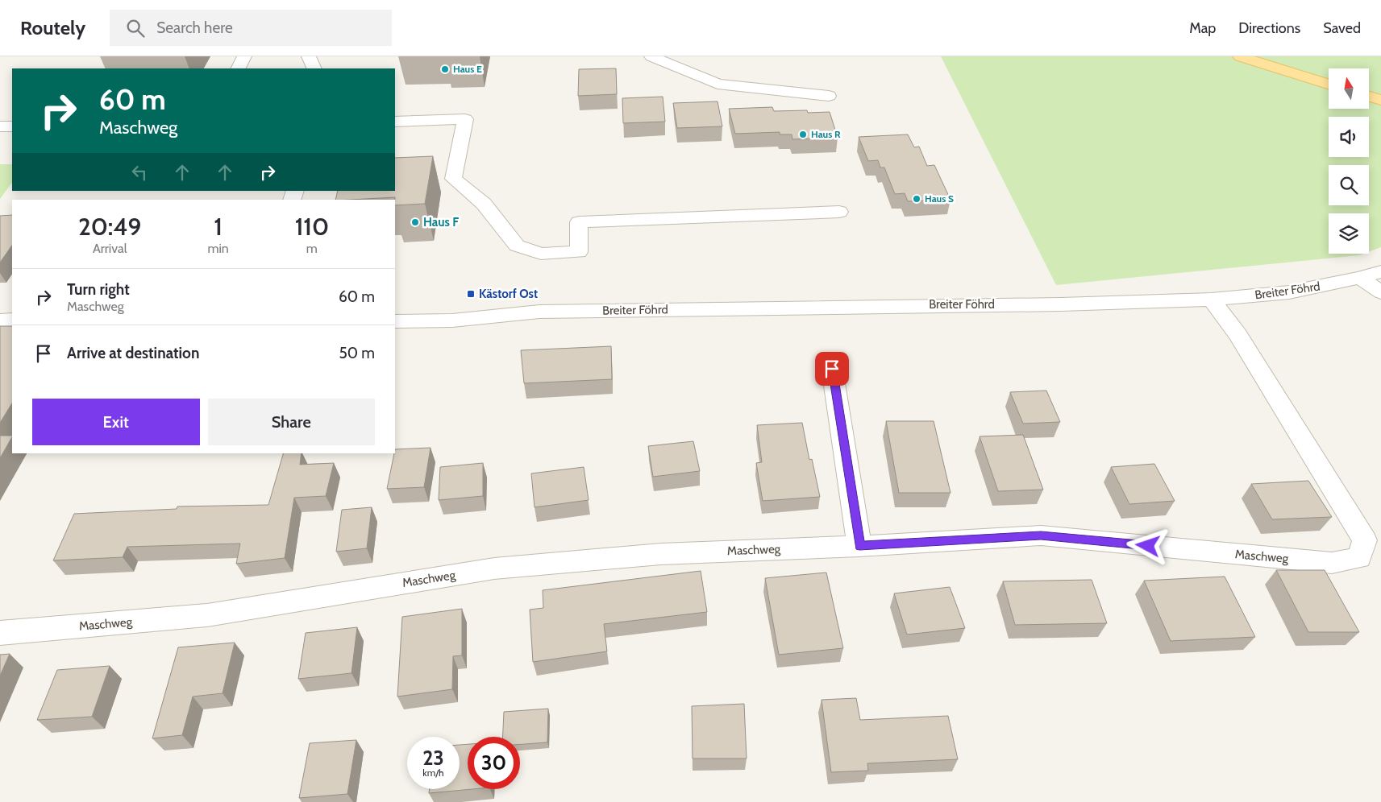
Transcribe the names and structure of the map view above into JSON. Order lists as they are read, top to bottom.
{
  "streets": {
    "street": ["Breiter Föhrd", "Maschweg"]
  },
  "crossings": [
    ["Breiter Föhrd", "Maschweg"]
  ],
  "places": {
    "other": [
      "Haus E",
      "Haus R",
      "Haus S",
      "Haus F"
    ],
    "transit": ["Kästorf Ost"]
  },
  "north": "top",
  "page": {
    "header": "Routely",
    "search": "Search here",
    "nav": ["Map", "Directions", "Saved"],
    "turn": ["60 m", "Maschweg"],
    "eta": [
      "20:49",
      "Arrival",
      "1",
      "min",
      "110",
      "m"
    ],
    "list": [
      {
        "name": "Turn right",
        "note": "Maschweg",
        "value": "60 m"
      },
      {
        "name": "Arrive at destination",
        "value": "50 m"
      }
    ],
    "buttons": ["Exit", "Share"],
    "speed": "23 km/h",
    "limit": "30"
  }
}
